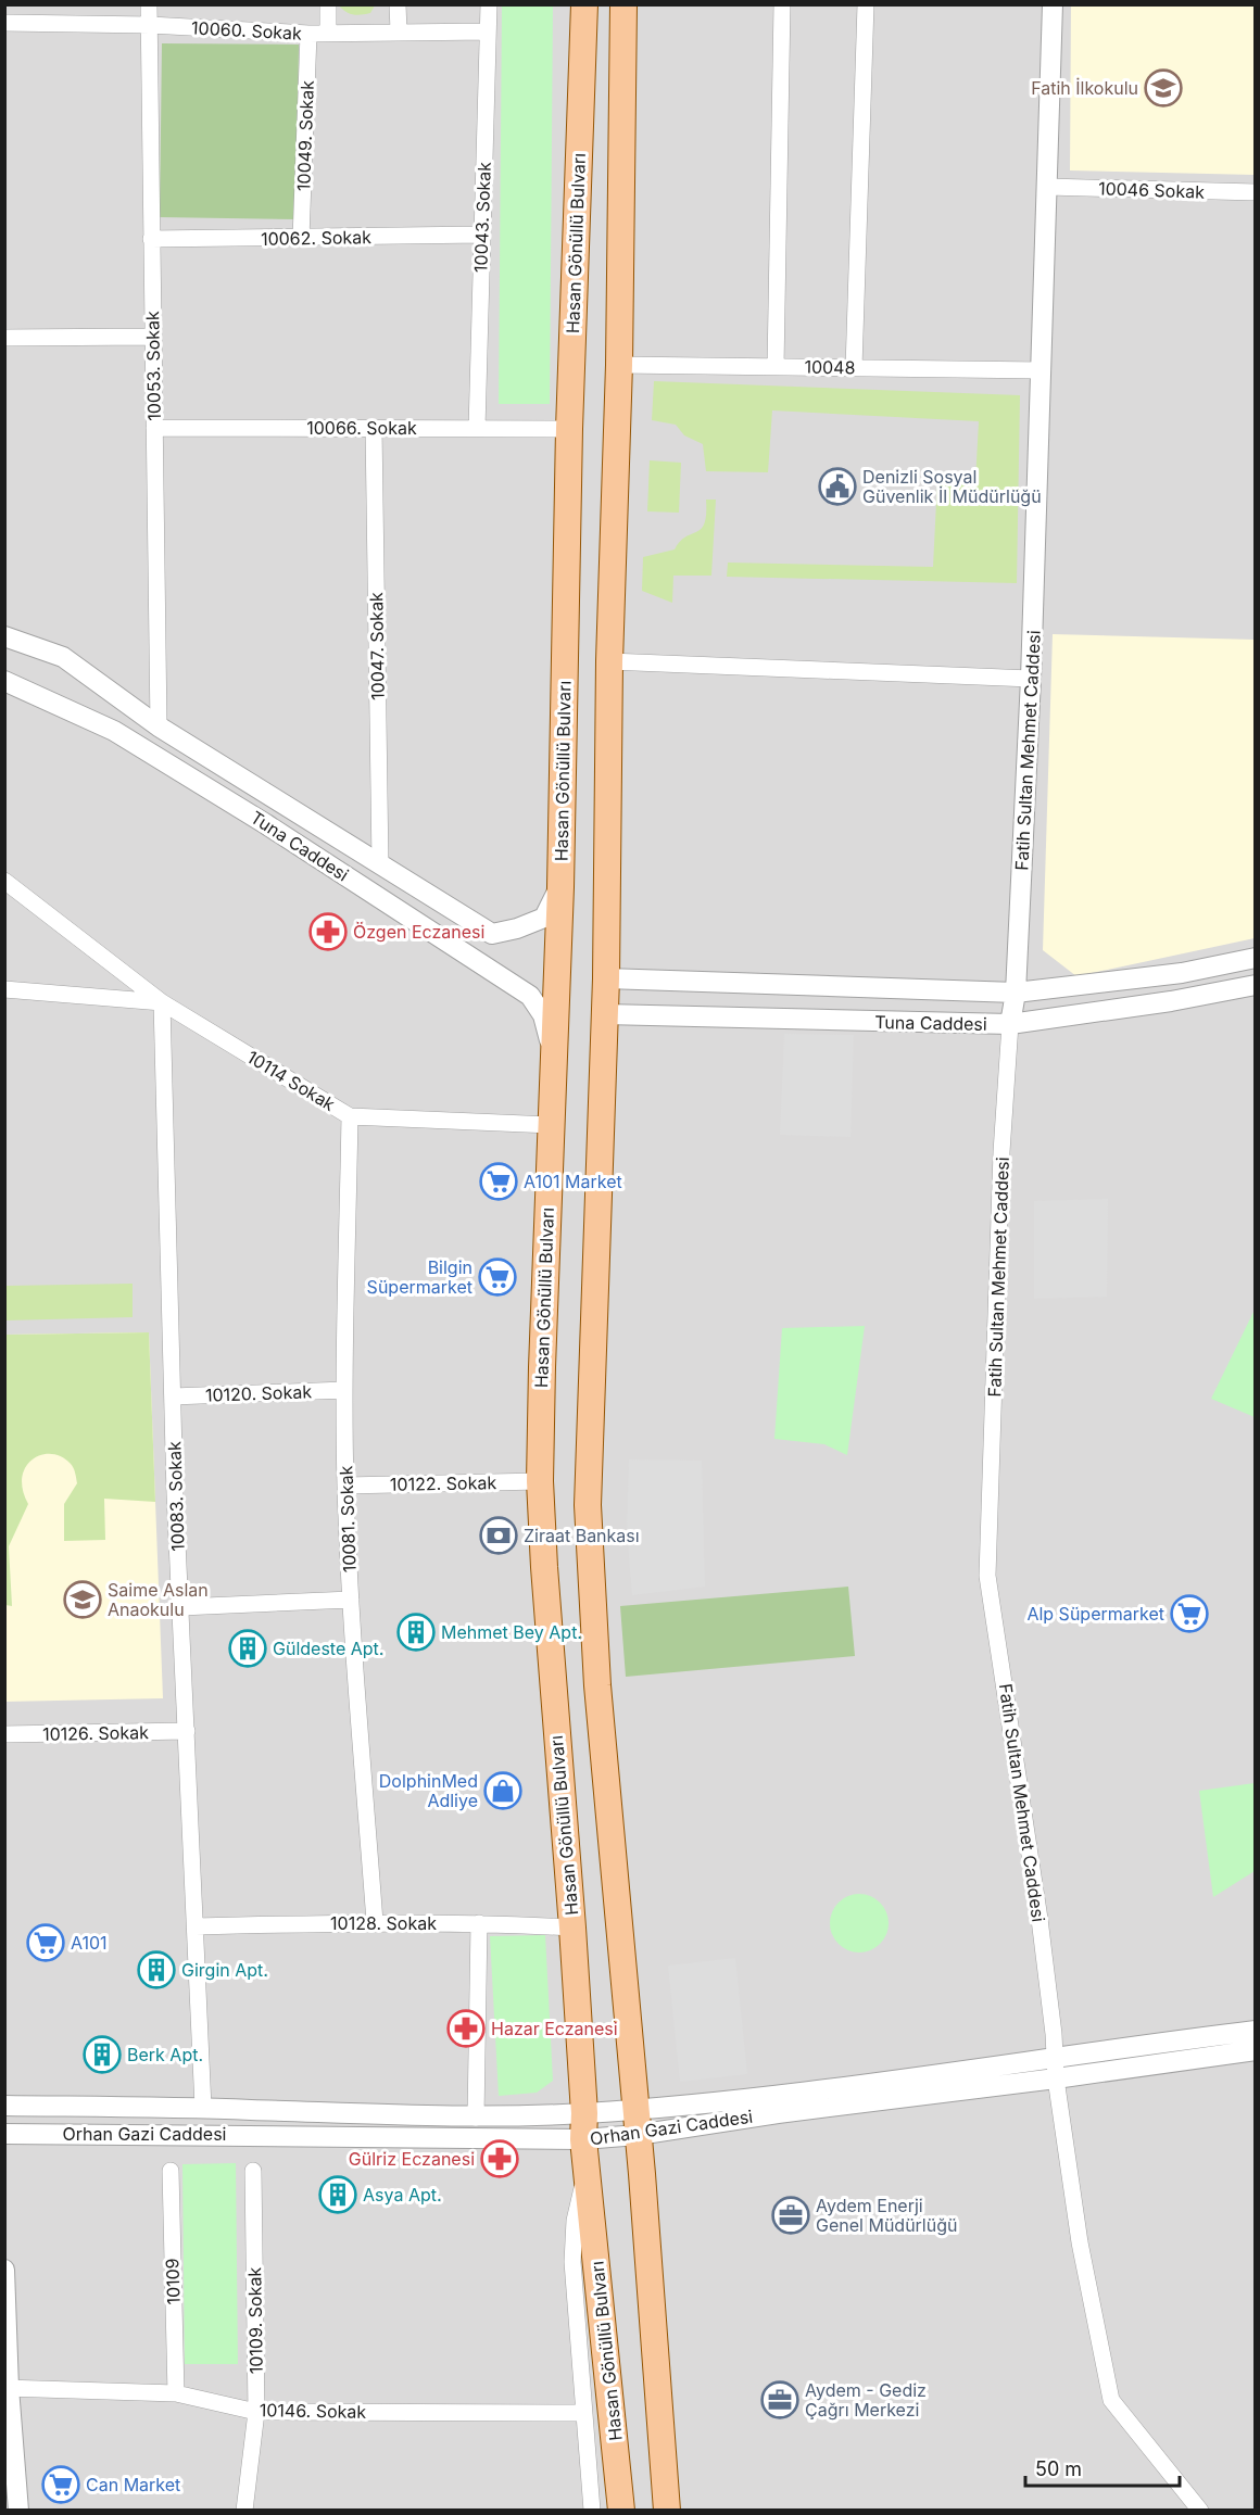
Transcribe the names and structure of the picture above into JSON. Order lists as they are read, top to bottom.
{
  "streets": {
    "main road": ["Hasan Gönüllü Bulvarı"],
    "street": [
      "10060. Sokak",
      "10049. Sokak",
      "10046 Sokak",
      "10043. Sokak",
      "10062. Sokak",
      "10053. Sokak",
      "10048",
      "10066. Sokak",
      "10047. Sokak",
      "Fatih Sultan Mehmet Caddesi",
      "Tuna Caddesi",
      "10114 Sokak",
      "10120. Sokak",
      "10122. Sokak",
      "10083. Sokak",
      "10081. Sokak",
      "10126. Sokak",
      "10128. Sokak",
      "Orhan Gazi Caddesi",
      "10109",
      "10109. Sokak",
      "10146. Sokak"
    ]
  },
  "crossings": [
    ["10060. Sokak", "10049. Sokak"],
    ["10060. Sokak", "10043. Sokak"],
    ["10060. Sokak", "10053. Sokak"],
    ["10049. Sokak", "10062. Sokak"],
    ["10046 Sokak", "Fatih Sultan Mehmet Caddesi"],
    ["10043. Sokak", "10062. Sokak"],
    ["10043. Sokak", "10066. Sokak"],
    ["10062. Sokak", "10053. Sokak"],
    ["Hasan Gönüllü Bulvarı", "10066. Sokak"],
    ["Hasan Gönüllü Bulvarı", "Tuna Caddesi"],
    ["Hasan Gönüllü Bulvarı", "10114 Sokak"],
    ["Hasan Gönüllü Bulvarı", "10122. Sokak"],
    ["Hasan Gönüllü Bulvarı", "10128. Sokak"],
    ["Hasan Gönüllü Bulvarı", "Orhan Gazi Caddesi"],
    ["10053. Sokak", "10066. Sokak"],
    ["10053. Sokak", "Tuna Caddesi"],
    ["10048", "Fatih Sultan Mehmet Caddesi"],
    ["10066. Sokak", "10047. Sokak"],
    ["10047. Sokak", "Tuna Caddesi"],
    ["Fatih Sultan Mehmet Caddesi", "Tuna Caddesi"],
    ["Fatih Sultan Mehmet Caddesi", "Orhan Gazi Caddesi"],
    ["10114 Sokak", "10083. Sokak"],
    ["10114 Sokak", "10081. Sokak"],
    ["10120. Sokak", "10083. Sokak"],
    ["10120. Sokak", "10081. Sokak"],
    ["10122. Sokak", "10081. Sokak"],
    ["10083. Sokak", "10126. Sokak"],
    ["10083. Sokak", "10128. Sokak"],
    ["10083. Sokak", "Orhan Gazi Caddesi"],
    ["10081. Sokak", "10128. Sokak"],
    ["10109", "10146. Sokak"],
    ["10109. Sokak", "10146. Sokak"]
  ],
  "places": {
    "school or university": ["Fatih İlkokulu", "Saime Aslan Anaokulu"],
    "public building": ["Denizli Sosyal Güvenlik İl Müdürlüğü"],
    "pharmacy": ["Özgen Eczanesi", "Hazar Eczanesi", "Gülriz Eczanesi"],
    "supermarket": [
      "A101 Market",
      "Bilgin Süpermarket",
      "Alp Süpermarket",
      "A101",
      "Can Market"
    ],
    "bank": ["Ziraat Bankası"],
    "building": [
      "Mehmet Bey Apt.",
      "Güldeste Apt.",
      "Girgin Apt.",
      "Berk Apt.",
      "Asya Apt."
    ],
    "shop": ["DolphinMed Adliye"],
    "office": ["Aydem Enerji Genel Müdürlüğü", "Aydem - Gediz Çağrı Merkezi"]
  },
  "scale_bar": "50 m"
}
